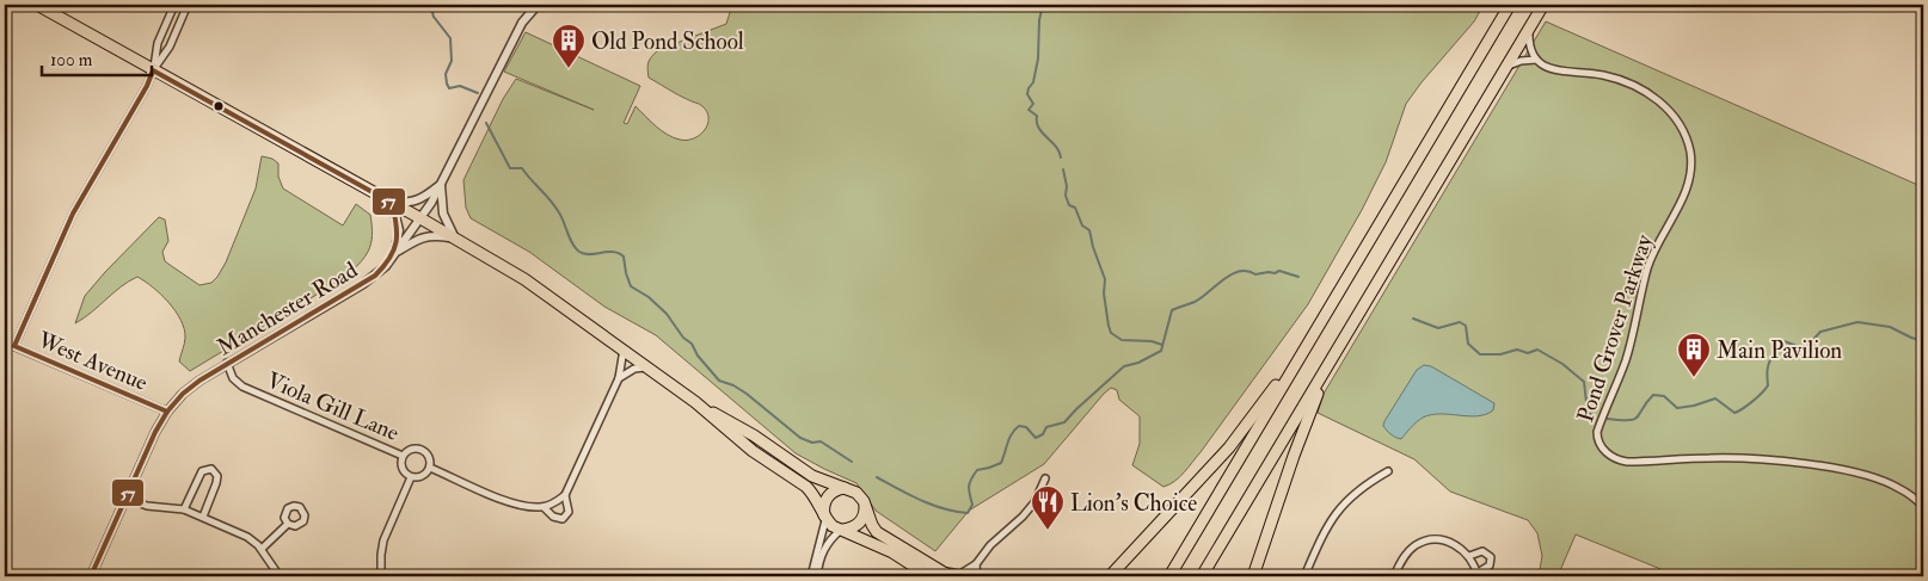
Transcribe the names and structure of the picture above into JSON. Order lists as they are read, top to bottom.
{
  "streets": {
    "street": [
      "Manchester Road",
      "Pond Grover Parkway",
      "West Avenue",
      "Viola Gill Lane"
    ]
  },
  "crossings": [
    ["Manchester Road", "West Avenue"],
    ["Manchester Road", "Viola Gill Lane"]
  ],
  "places": {
    "building": ["Old Pond School", "Main Pavilion"],
    "restaurant": ["Lion's Choice"]
  },
  "lines": ["transit line 57"],
  "scale_bar": "100 m"
}
